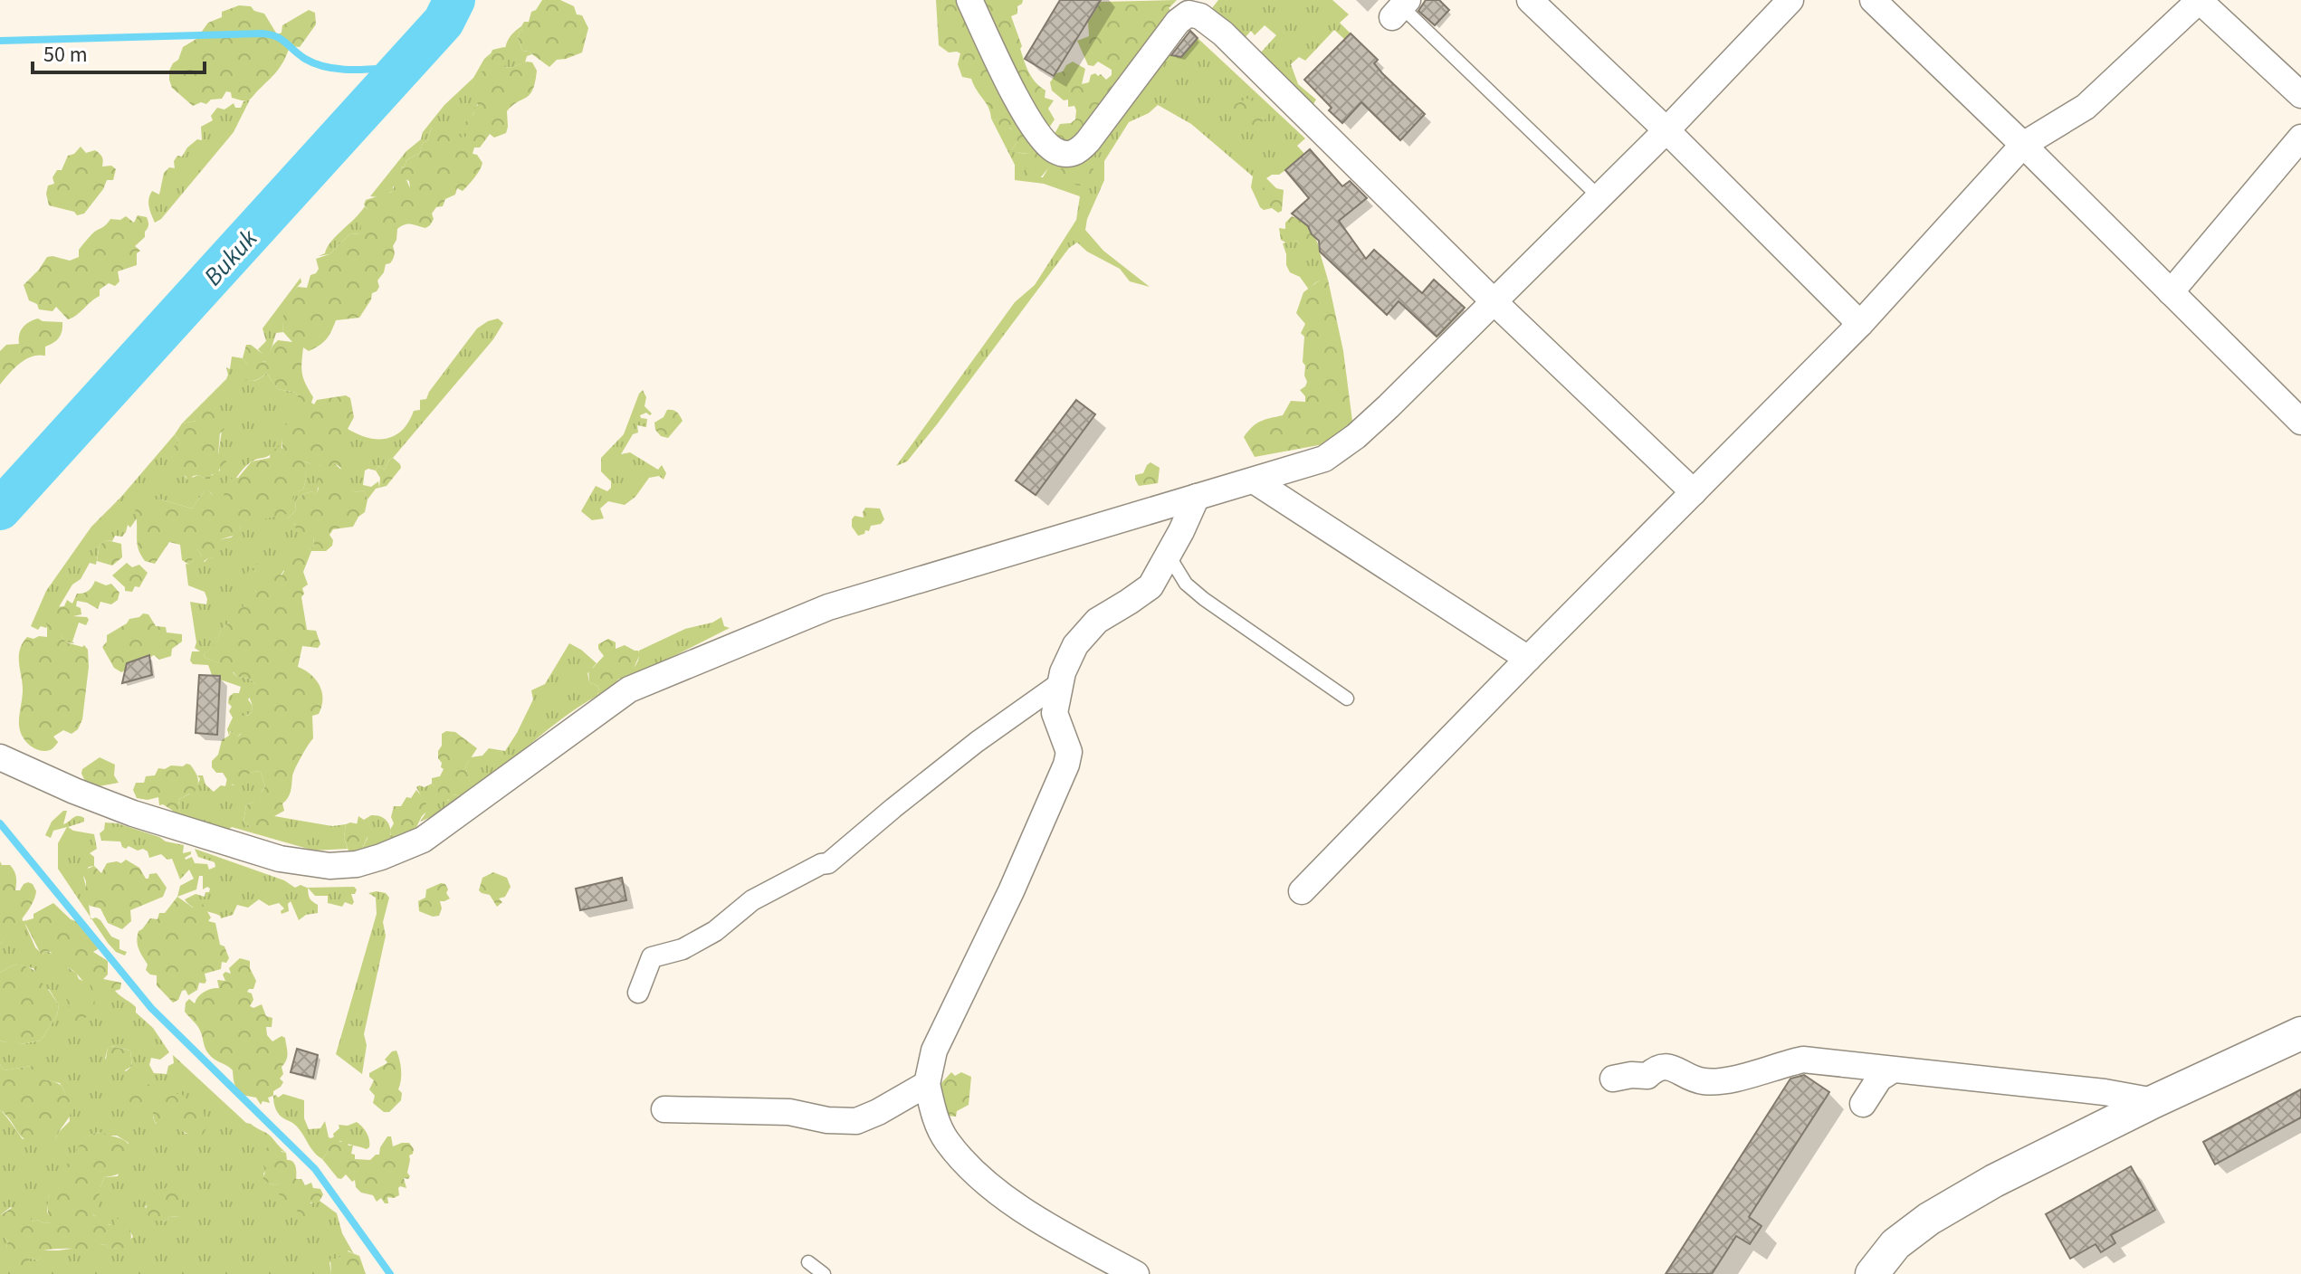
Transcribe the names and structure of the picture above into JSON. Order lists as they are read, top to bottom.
{
  "water": ["Bukuk"],
  "scale_bar": "50 m"
}
